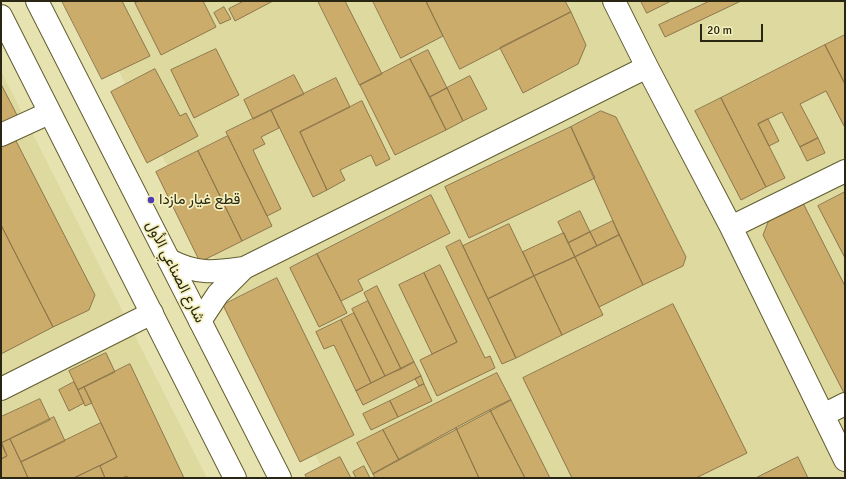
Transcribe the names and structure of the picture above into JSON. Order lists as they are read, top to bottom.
{
  "streets": {
    "main road": ["شارع الصناعي الأول"]
  },
  "places": ["قطع غيار مازدا"],
  "scale_bar": "20 m"
}
